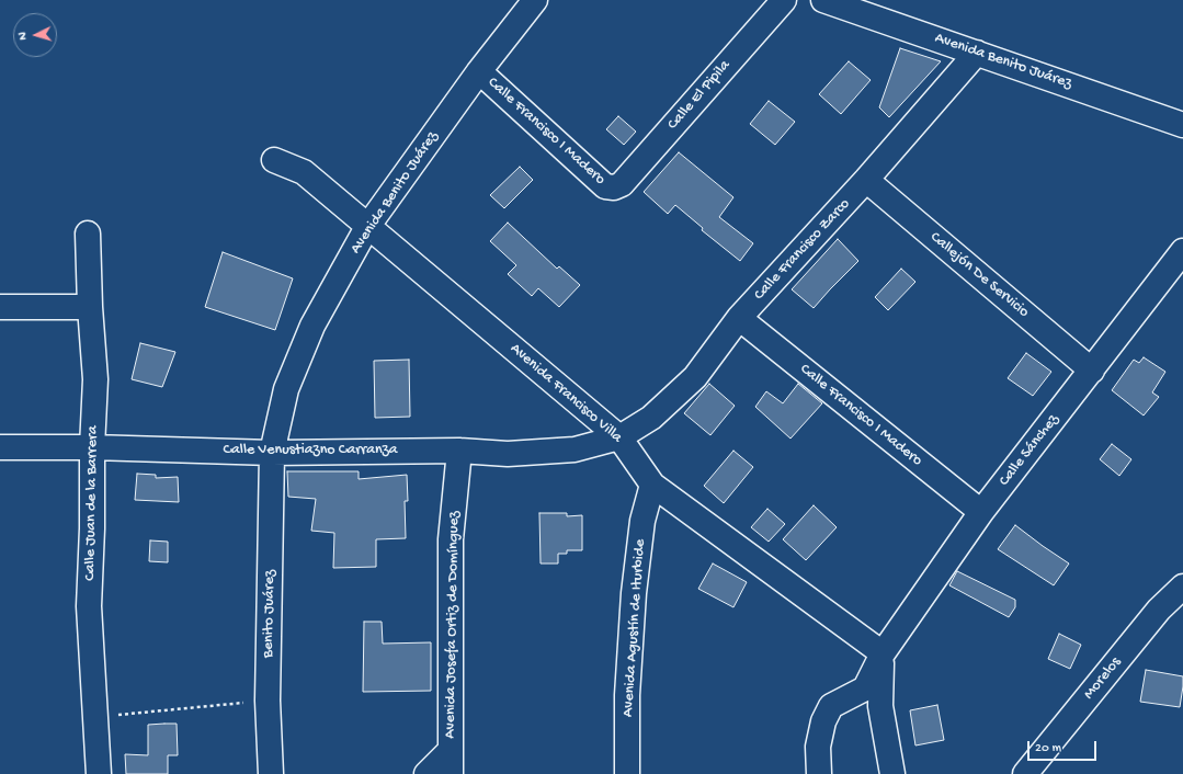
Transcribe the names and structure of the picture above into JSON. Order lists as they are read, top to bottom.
{
  "streets": {
    "street": [
      "Avenida Benito Juárez",
      "Calle El Pipila",
      "Calle Francisco I Madero",
      "Calle Francisco Zarco",
      "Callejón De Servicio",
      "Avenida Francisco Villa",
      "Calle Venustiazno Carranza",
      "Calle Sánchez",
      "Calle Juan de la Barrera",
      "Benito Juárez",
      "Avenida Josefa Ortiz de Domínguez",
      "Avenida Agustín de Iturbide",
      "Morelos"
    ]
  },
  "crossings": [
    ["Avenida Benito Juárez", "Calle Francisco I Madero"],
    ["Avenida Benito Juárez", "Calle Francisco Zarco"],
    ["Avenida Benito Juárez", "Avenida Francisco Villa"],
    ["Avenida Benito Juárez", "Calle Venustiazno Carranza"],
    ["Avenida Benito Juárez", "Benito Juárez"],
    ["Calle El Pipila", "Calle Francisco I Madero"],
    ["Calle Francisco I Madero", "Calle Francisco Zarco"],
    ["Calle Francisco I Madero", "Calle Sánchez"],
    ["Calle Francisco Zarco", "Callejón De Servicio"],
    ["Calle Francisco Zarco", "Avenida Francisco Villa"],
    ["Calle Francisco Zarco", "Calle Venustiazno Carranza"],
    ["Callejón De Servicio", "Calle Sánchez"],
    ["Avenida Francisco Villa", "Calle Venustiazno Carranza"],
    ["Avenida Francisco Villa", "Calle Sánchez"],
    ["Avenida Francisco Villa", "Avenida Agustín de Iturbide"],
    ["Calle Venustiazno Carranza", "Calle Juan de la Barrera"],
    ["Calle Venustiazno Carranza", "Benito Juárez"],
    ["Calle Venustiazno Carranza", "Avenida Josefa Ortiz de Domínguez"]
  ],
  "scale_bar": "20 m",
  "north": "left"
}
